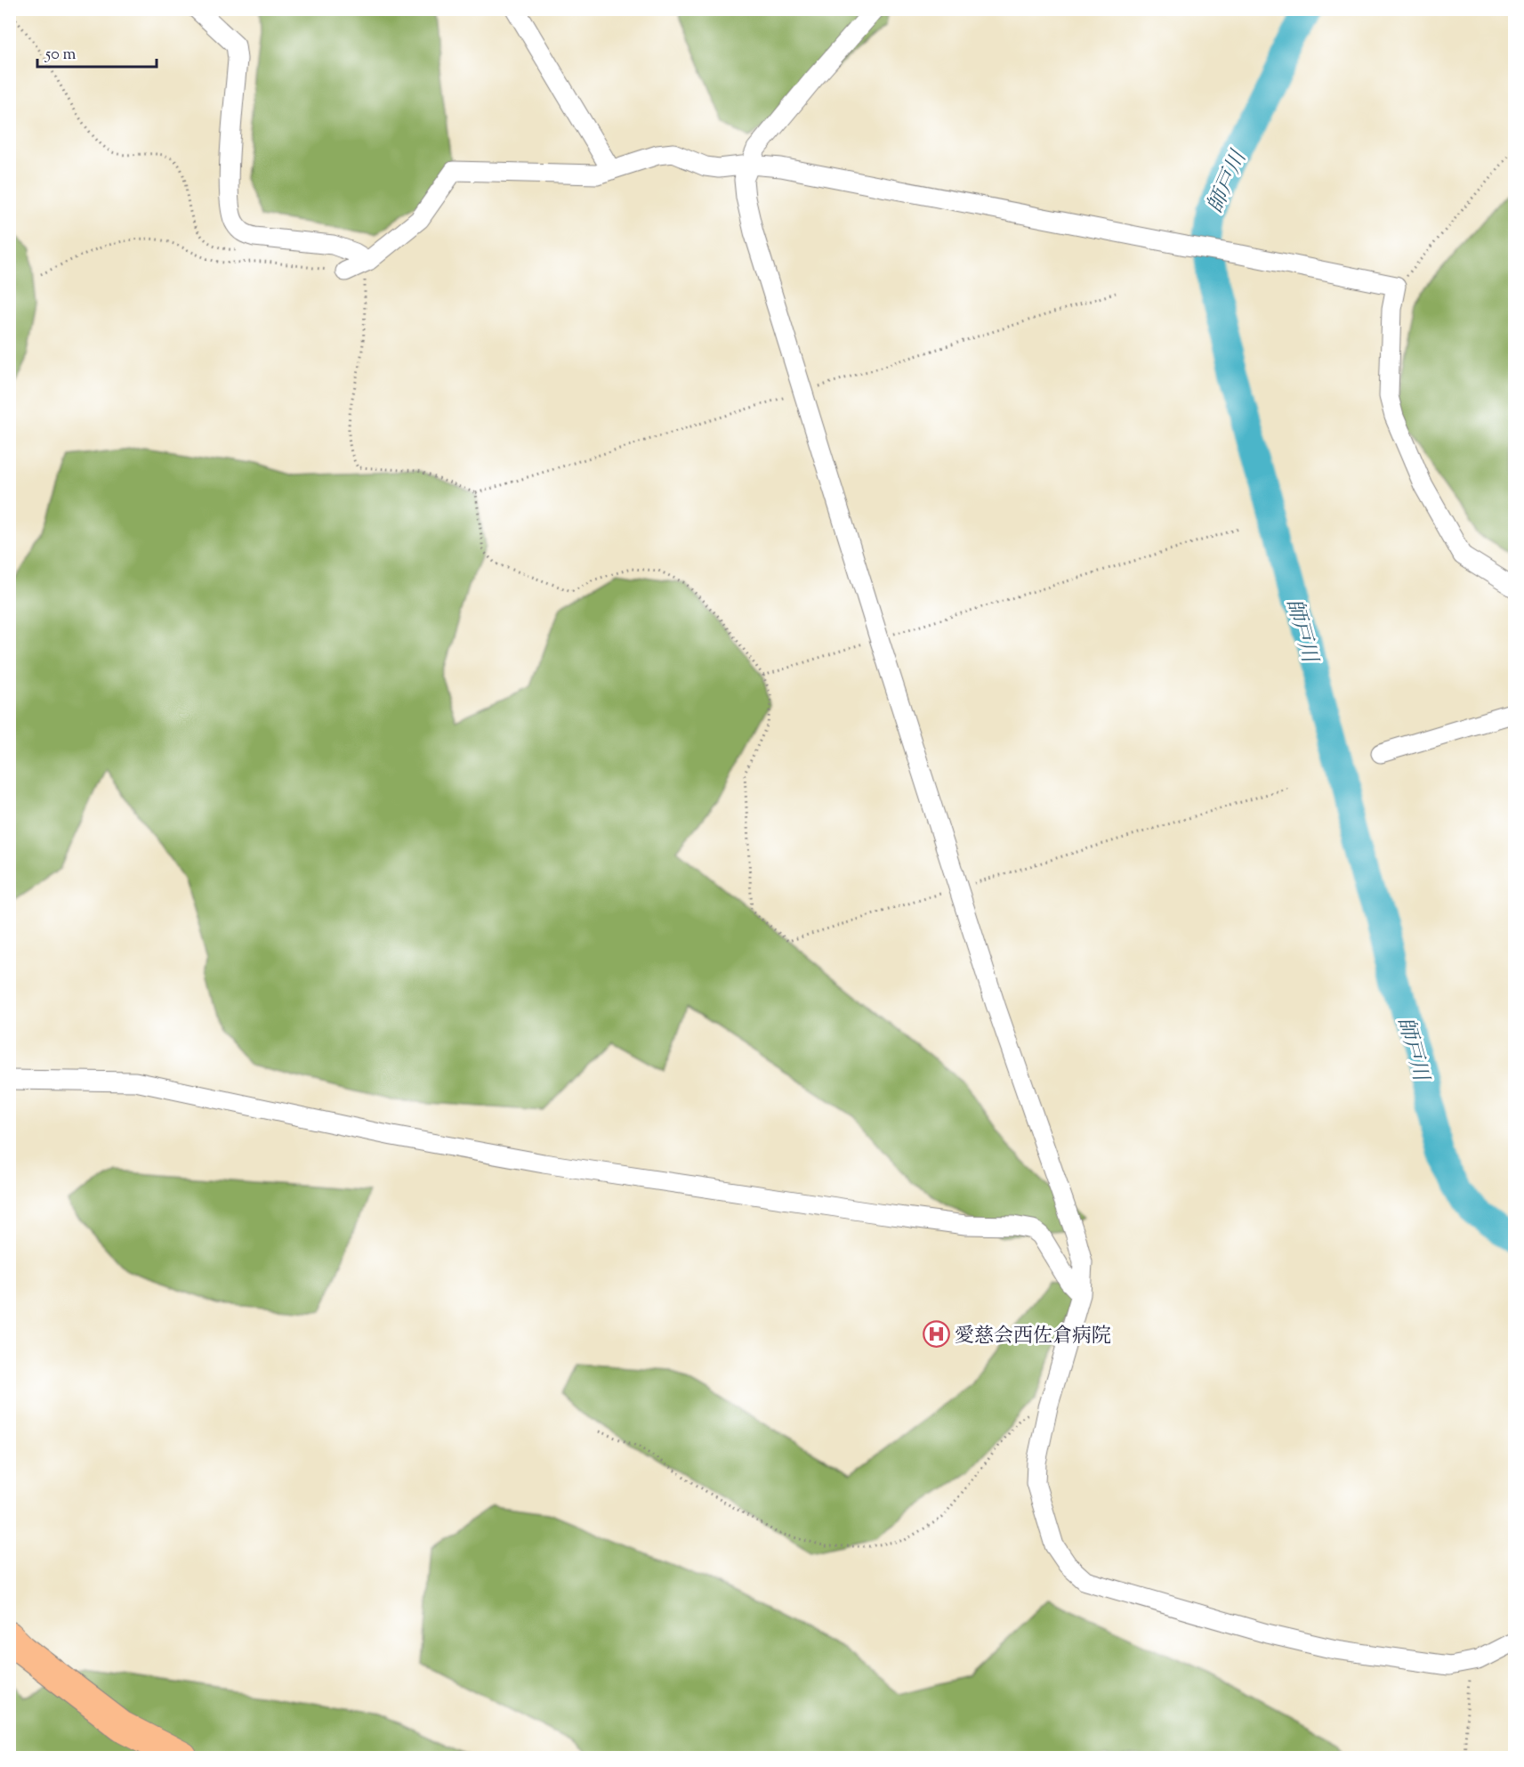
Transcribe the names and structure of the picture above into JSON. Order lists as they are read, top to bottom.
{
  "water": ["師戸川"],
  "places": {
    "hospital": ["愛慈会西佐倉病院"]
  },
  "scale_bar": "50 m"
}
